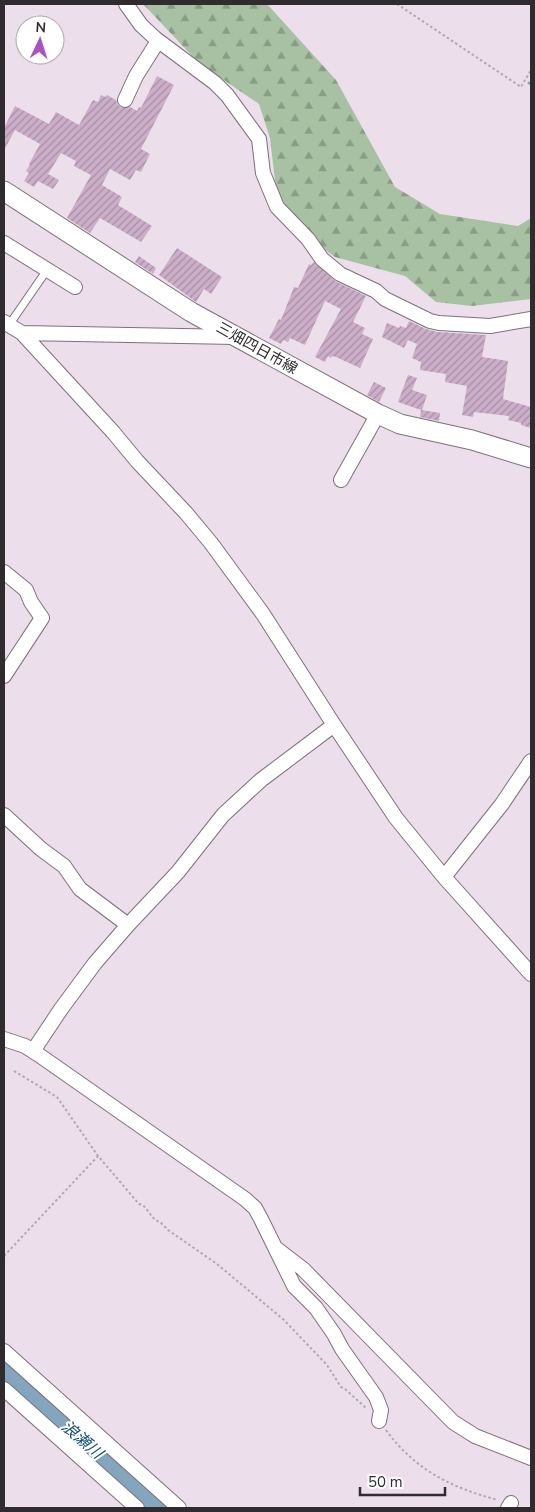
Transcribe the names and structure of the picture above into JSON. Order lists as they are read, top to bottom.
{
  "streets": {
    "main road": ["三畑四日市線"]
  },
  "water": ["浪瀬川"],
  "scale_bar": "50 m",
  "north": "top"
}
